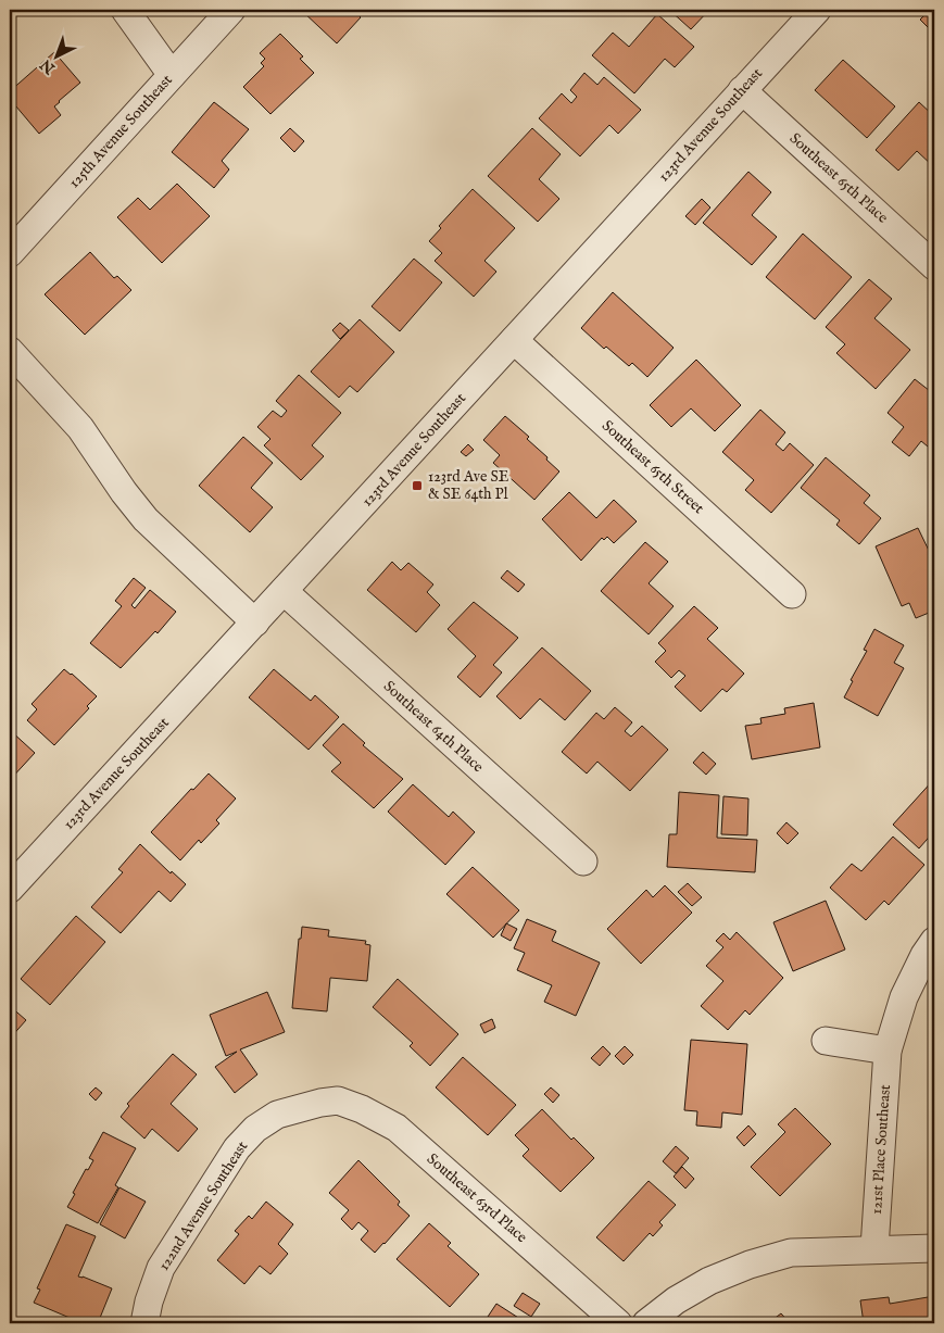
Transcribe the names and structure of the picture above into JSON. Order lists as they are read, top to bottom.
{
  "streets": {
    "street": [
      "123rd Avenue Southeast",
      "125th Avenue Southeast",
      "Southeast 65th Place",
      "Southeast 65th Street",
      "Southeast 64th Place",
      "121st Place Southeast",
      "Southeast 63rd Place",
      "122nd Avenue Southeast"
    ]
  },
  "crossings": [
    ["123rd Avenue Southeast", "Southeast 65th Place"],
    ["123rd Avenue Southeast", "Southeast 65th Street"],
    ["123rd Avenue Southeast", "Southeast 64th Place"],
    ["Southeast 63rd Place", "122nd Avenue Southeast"]
  ],
  "places": {
    "transit": ["123rd Ave SE & SE 64th Pl"]
  },
  "north": "bottom left"
}
